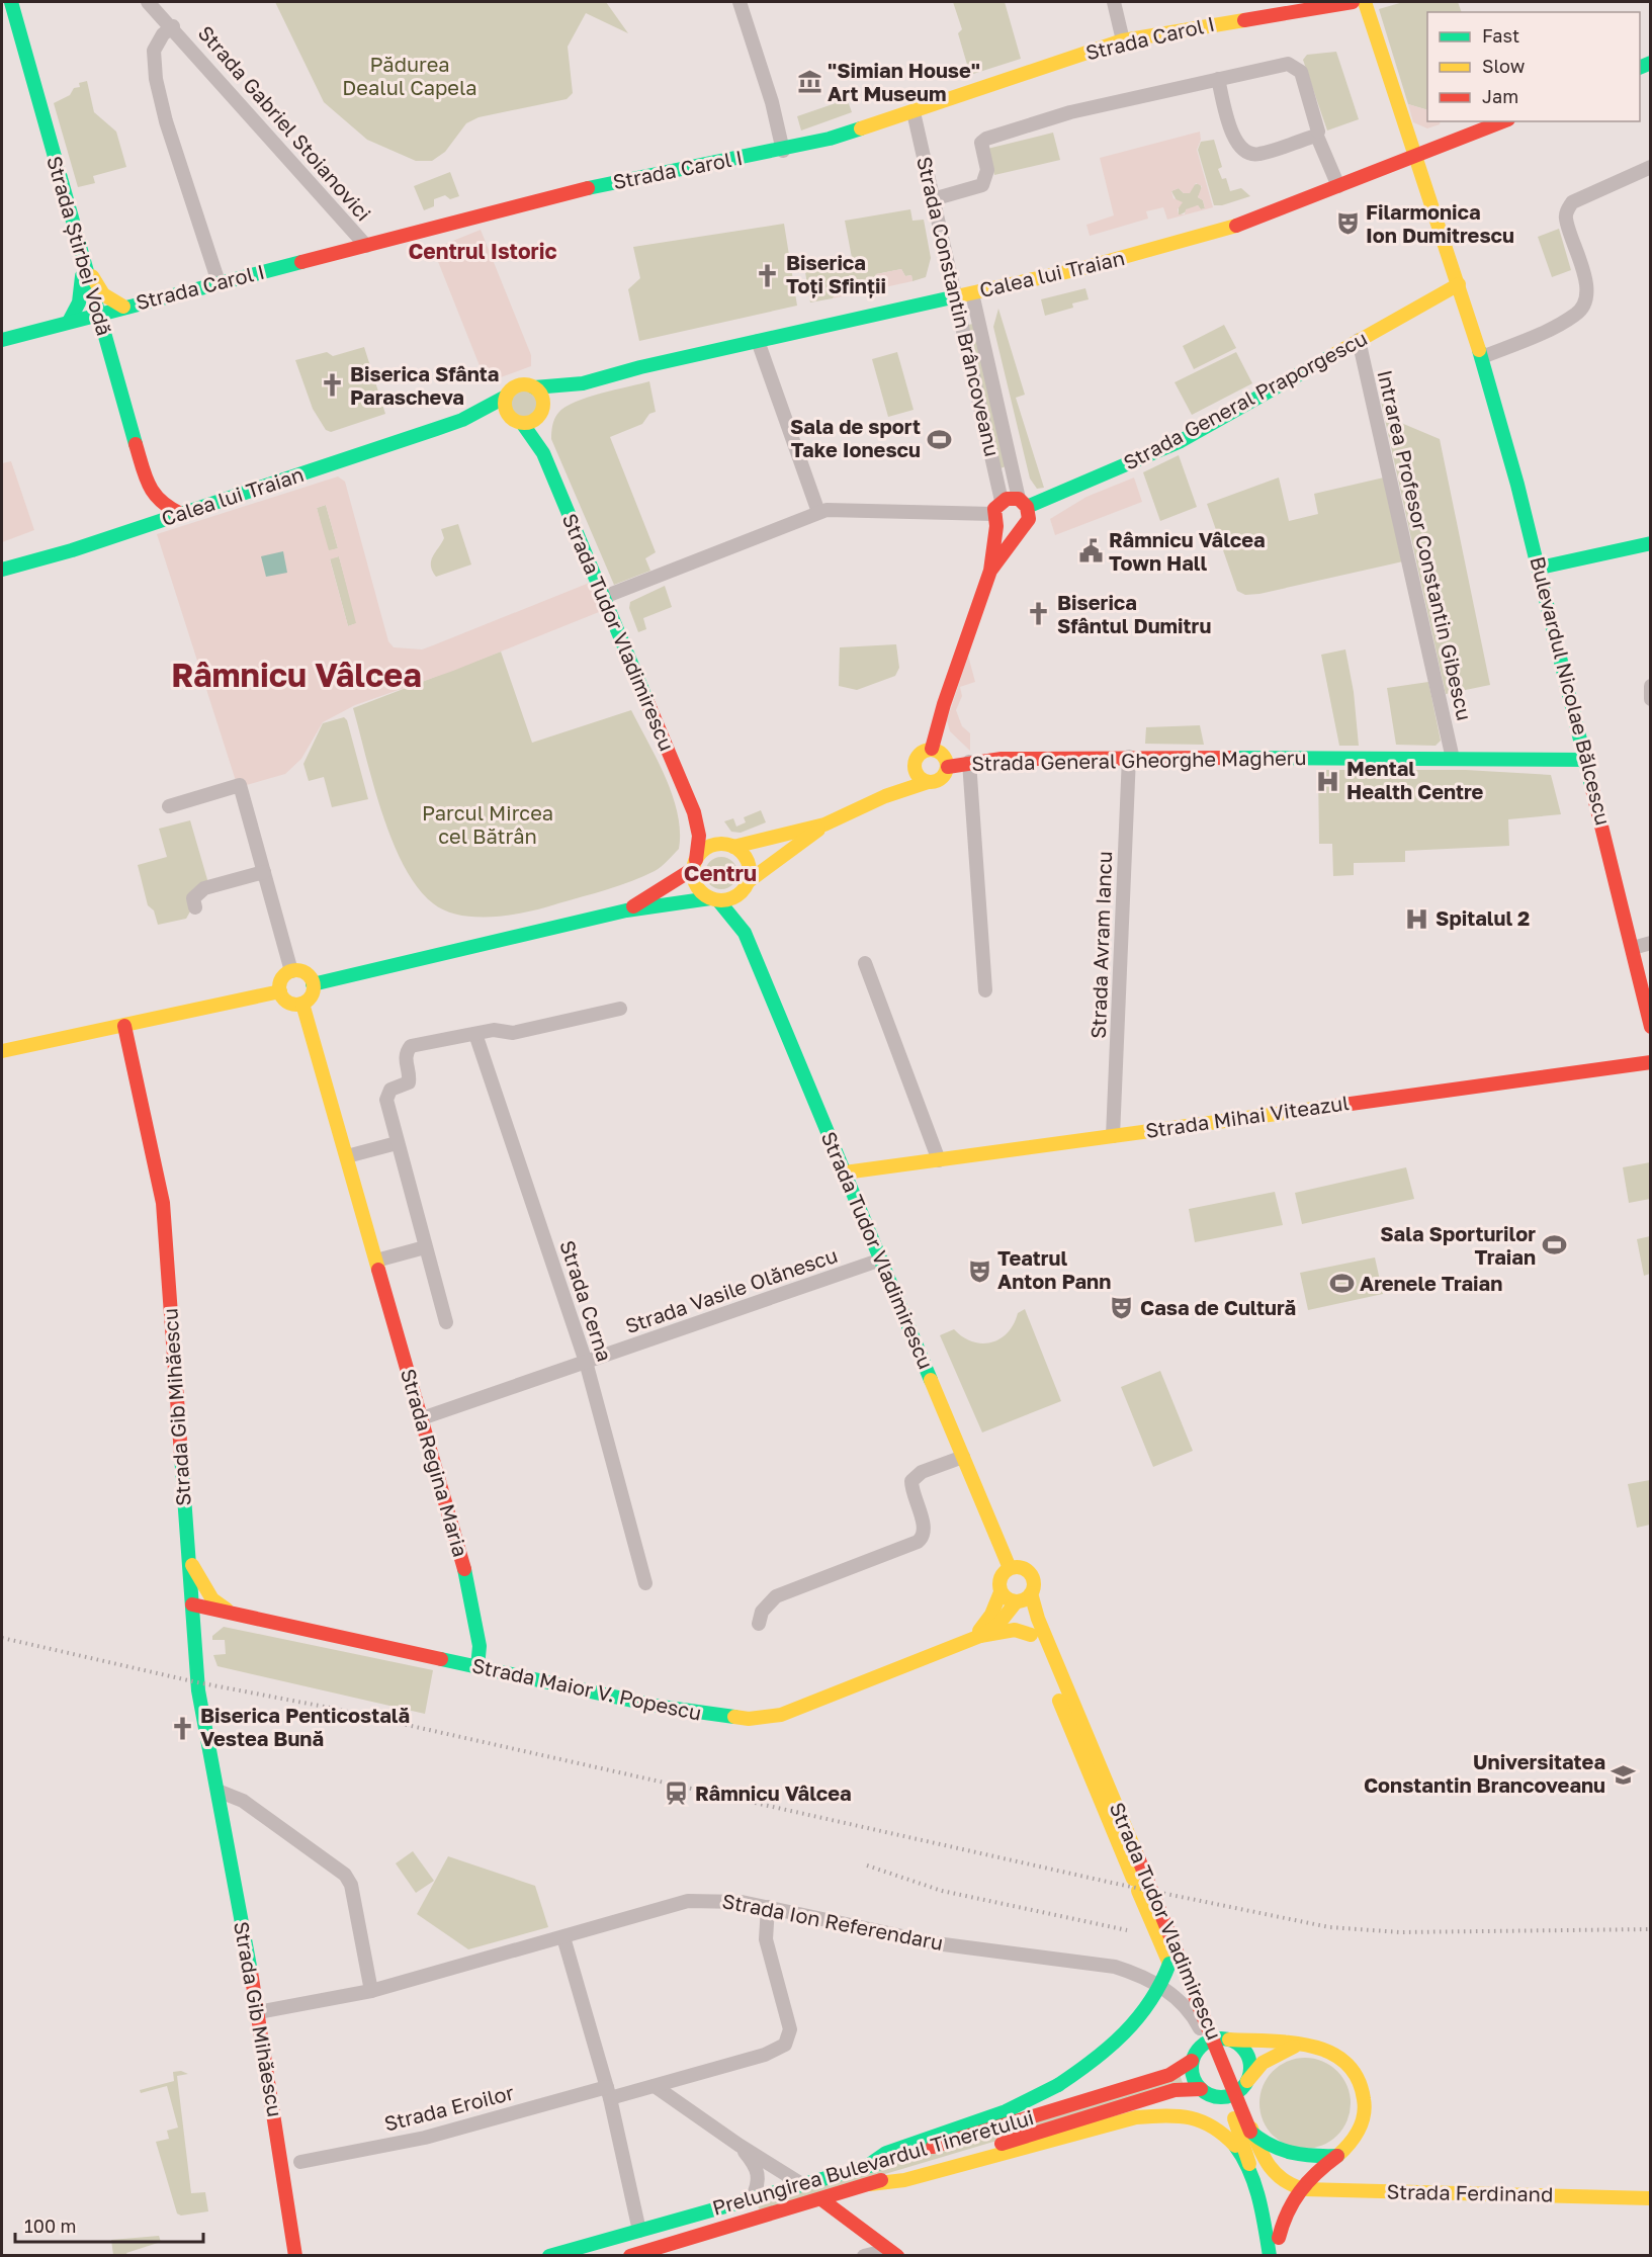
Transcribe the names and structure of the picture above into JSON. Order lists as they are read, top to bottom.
{
  "streets": {
    "main road": [
      "Strada Carol I",
      "Strada Știrbei Vodă",
      "Calea lui Traian",
      "Strada General Praporgescu",
      "Strada Tudor Vladimirescu",
      "Bulevardul Nicolae Bălcescu",
      "Strada General Gheorghe Magheru",
      "Strada Mihai Viteazul",
      "Strada Gib Mihăescu",
      "Strada Regina Maria",
      "Strada Maior V. Popescu",
      "Prelungirea Bulevardul Tineretului",
      "Strada Ferdinand"
    ],
    "street": [
      "Strada Gabriel Stoianovici",
      "Strada Constantin Brâncoveanu",
      "Intrarea Profesor Constantin Gibescu",
      "Strada Avram Iancu",
      "Strada Vasile Olănescu",
      "Strada Cerna",
      "Strada Ion Referendaru",
      "Strada Eroilor"
    ]
  },
  "crossings": [
    ["Strada Carol I", "Strada Gabriel Stoianovici"],
    ["Strada Carol I", "Strada Știrbei Vodă"],
    ["Strada Carol I", "Strada Constantin Brâncoveanu"],
    ["Calea lui Traian", "Strada Constantin Brâncoveanu"],
    ["Calea lui Traian", "Strada Tudor Vladimirescu"],
    ["Calea lui Traian", "Bulevardul Nicolae Bălcescu"],
    ["Strada Constantin Brâncoveanu", "Strada General Praporgescu"],
    ["Strada General Praporgescu", "Intrarea Profesor Constantin Gibescu"],
    ["Strada General Praporgescu", "Bulevardul Nicolae Bălcescu"],
    ["Intrarea Profesor Constantin Gibescu", "Strada General Gheorghe Magheru"],
    ["Strada Tudor Vladimirescu", "Strada Mihai Viteazul"],
    ["Strada Tudor Vladimirescu", "Strada Vasile Olănescu"],
    ["Strada Tudor Vladimirescu", "Strada Maior V. Popescu"],
    ["Strada Tudor Vladimirescu", "Prelungirea Bulevardul Tineretului"],
    ["Strada Tudor Vladimirescu", "Strada Ferdinand"],
    ["Bulevardul Nicolae Bălcescu", "Strada General Gheorghe Magheru"],
    ["Strada General Gheorghe Magheru", "Strada Avram Iancu"],
    ["Strada Avram Iancu", "Strada Mihai Viteazul"],
    ["Strada Vasile Olănescu", "Strada Cerna"],
    ["Strada Vasile Olănescu", "Strada Regina Maria"],
    ["Strada Gib Mihăescu", "Strada Maior V. Popescu"],
    ["Strada Gib Mihăescu", "Strada Ion Referendaru"],
    ["Strada Regina Maria", "Strada Maior V. Popescu"],
    ["Strada Ion Referendaru", "Strada Eroilor"],
    ["Strada Ion Referendaru", "Prelungirea Bulevardul Tineretului"],
    ["Prelungirea Bulevardul Tineretului", "Strada Ferdinand"]
  ],
  "districts": ["Centrul Istoric", "Râmnicu Vâlcea", "Centru"],
  "parks": ["Pădurea Dealul Capela", "Parcul Mircea cel Bătrân"],
  "places": {
    "museum": ["\"Simian House\" Art Museum"],
    "theatre": ["Filarmonica Ion Dumitrescu", "Teatrul Anton Pann", "Casa de Cultură"],
    "church": [
      "Biserica Toți Sfinții",
      "Biserica Sfânta Parascheva",
      "Biserica Sfântul Dumitru",
      "Biserica Penticostală Vestea Bună"
    ],
    "sports": ["Sala de sport Take Ionescu", "Sala Sporturilor Traian", "Arenele Traian"],
    "public building": ["Râmnicu Vâlcea Town Hall"],
    "hospital": ["Mental Health Centre", "Spitalul 2"],
    "school or university": ["Universitatea Constantin Brancoveanu"],
    "station": ["Râmnicu Vâlcea"]
  },
  "legend": ["Fast", "Slow", "Jam"],
  "scale_bar": "100 m"
}
